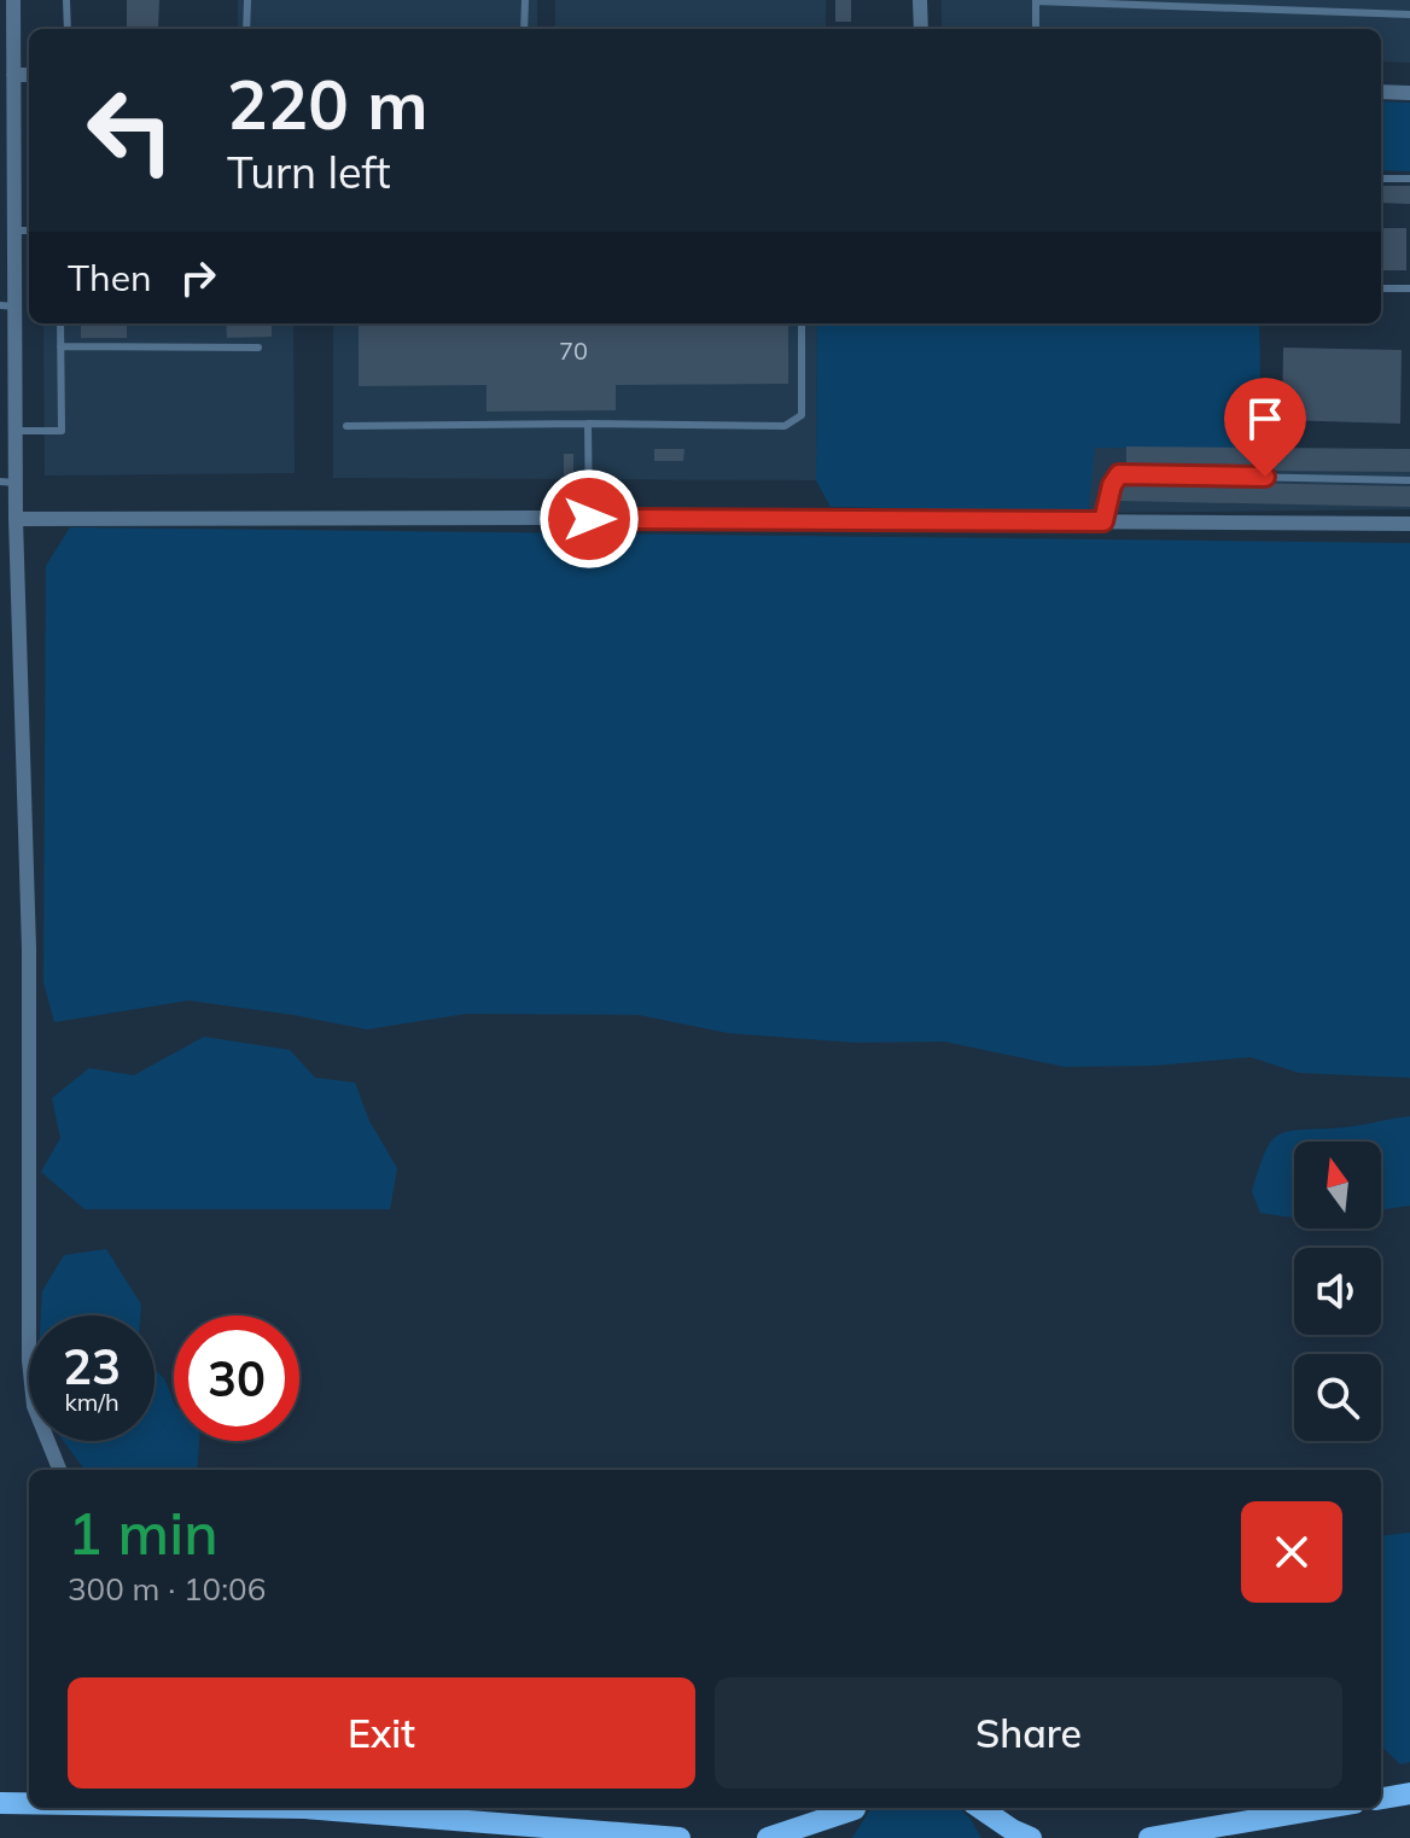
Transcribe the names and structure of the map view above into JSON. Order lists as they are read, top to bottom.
{
  "house_numbers": ["70"],
  "north": "top",
  "page": {
    "turn": ["220 m", "Turn left"],
    "then": "Then",
    "speed": "23 km/h",
    "limit": "30",
    "heading": ["1 min", "300 m · 10:06"],
    "buttons": ["Exit", "Share"]
  }
}
